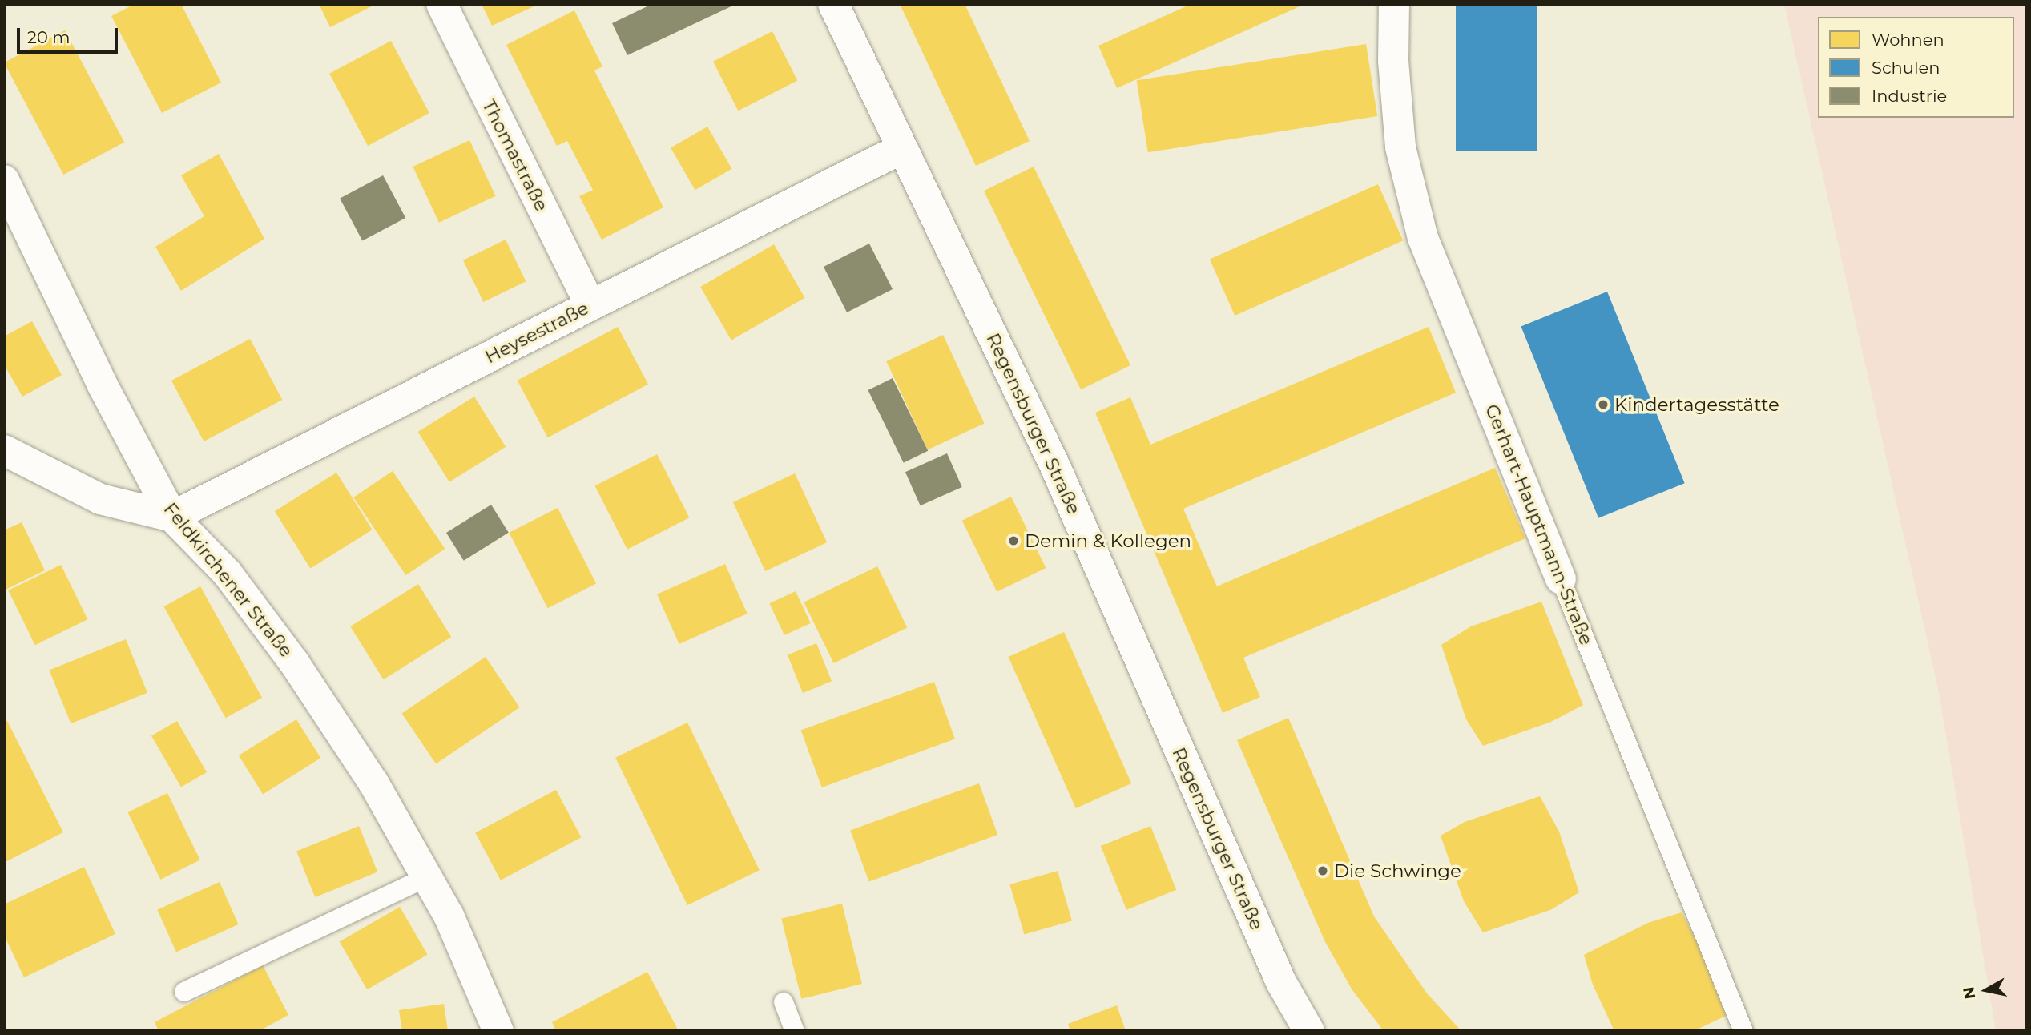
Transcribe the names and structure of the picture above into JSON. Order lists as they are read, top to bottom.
{
  "streets": {
    "street": [
      "Thomastraße",
      "Heysestraße",
      "Regensburger Straße",
      "Gerhart-Hauptmann-Straße",
      "Feldkirchener Straße"
    ]
  },
  "crossings": [
    ["Thomastraße", "Heysestraße"],
    ["Heysestraße", "Regensburger Straße"],
    ["Heysestraße", "Feldkirchener Straße"]
  ],
  "places": ["Kindertagesstätte", "Demin & Kollegen", "Die Schwinge"],
  "legend": ["Wohnen", "Schulen", "Industrie"],
  "scale_bar": "20 m",
  "north": "left"
}
